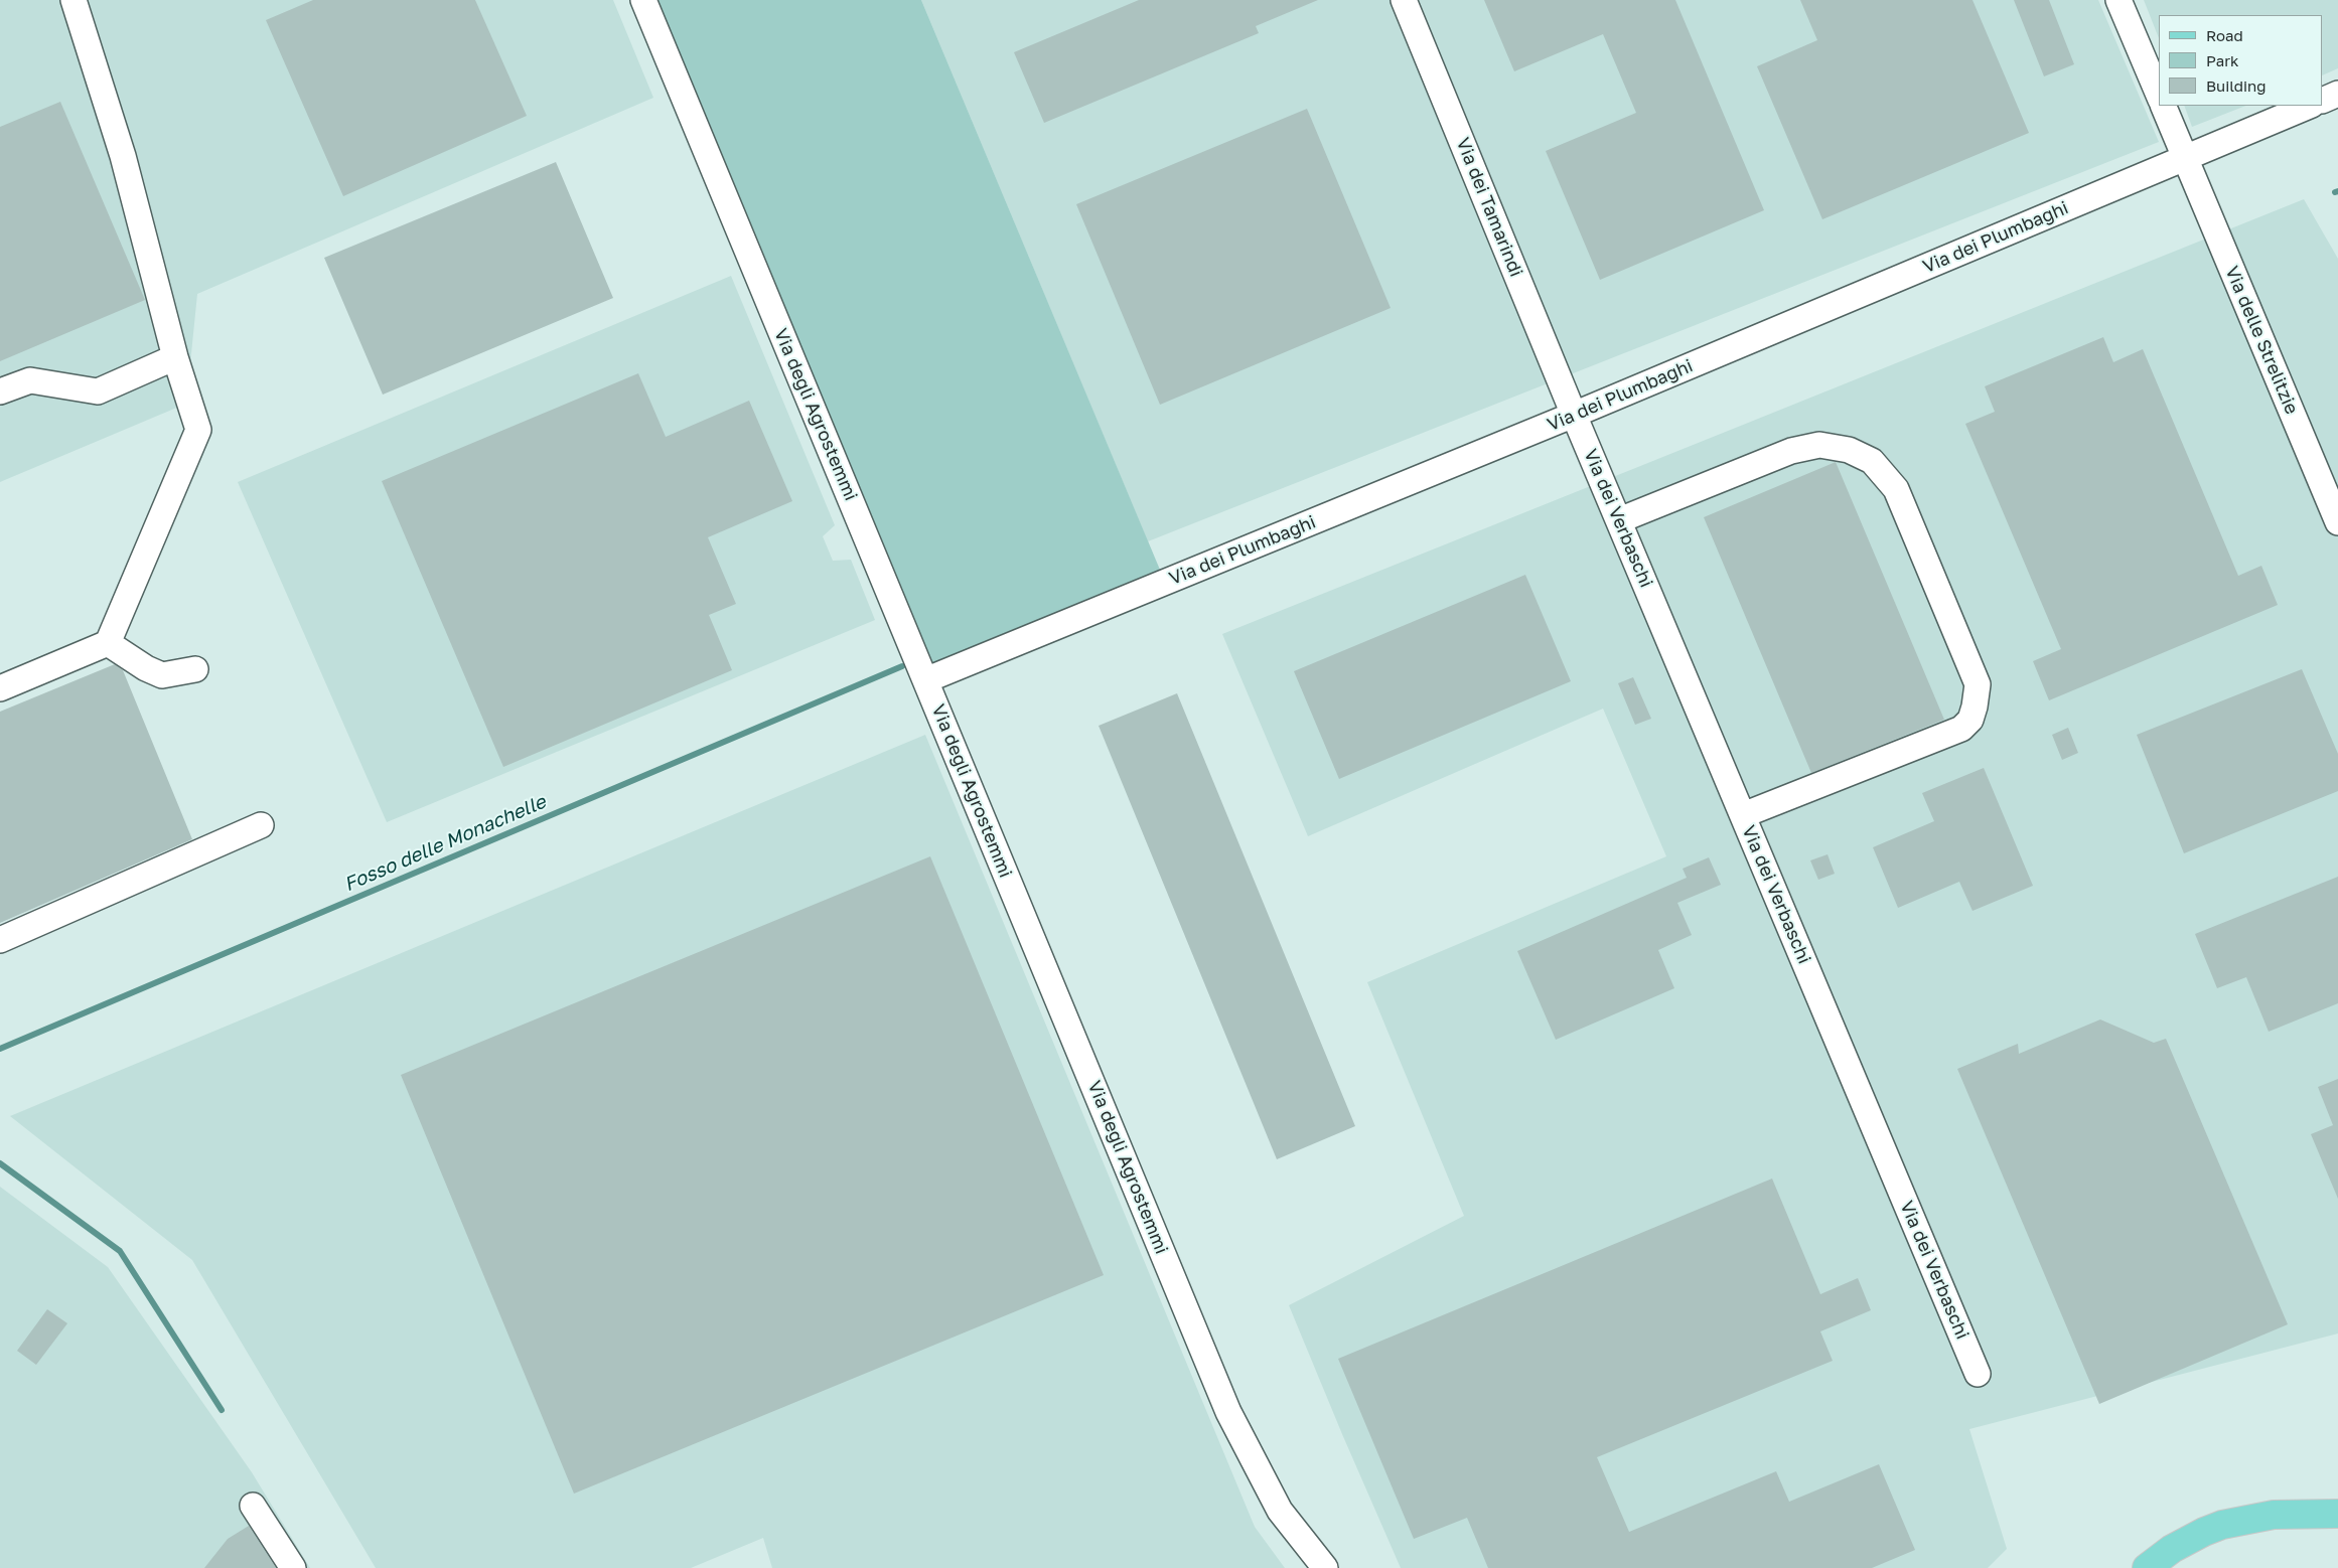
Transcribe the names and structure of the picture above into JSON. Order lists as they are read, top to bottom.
{
  "streets": {
    "street": [
      "Via dei Tamarindi",
      "Via dei Plumbaghi",
      "Via delle Strelitzie",
      "Via degli Agrostemmi",
      "Via dei Verbaschi"
    ]
  },
  "crossings": [
    ["Via dei Tamarindi", "Via dei Plumbaghi"],
    ["Via dei Tamarindi", "Via dei Verbaschi"],
    ["Via dei Plumbaghi", "Via delle Strelitzie"],
    ["Via dei Plumbaghi", "Via degli Agrostemmi"],
    ["Via dei Plumbaghi", "Via dei Verbaschi"]
  ],
  "water": ["Fosso delle Monachelle"],
  "legend": ["Road", "Park", "Building"]
}
